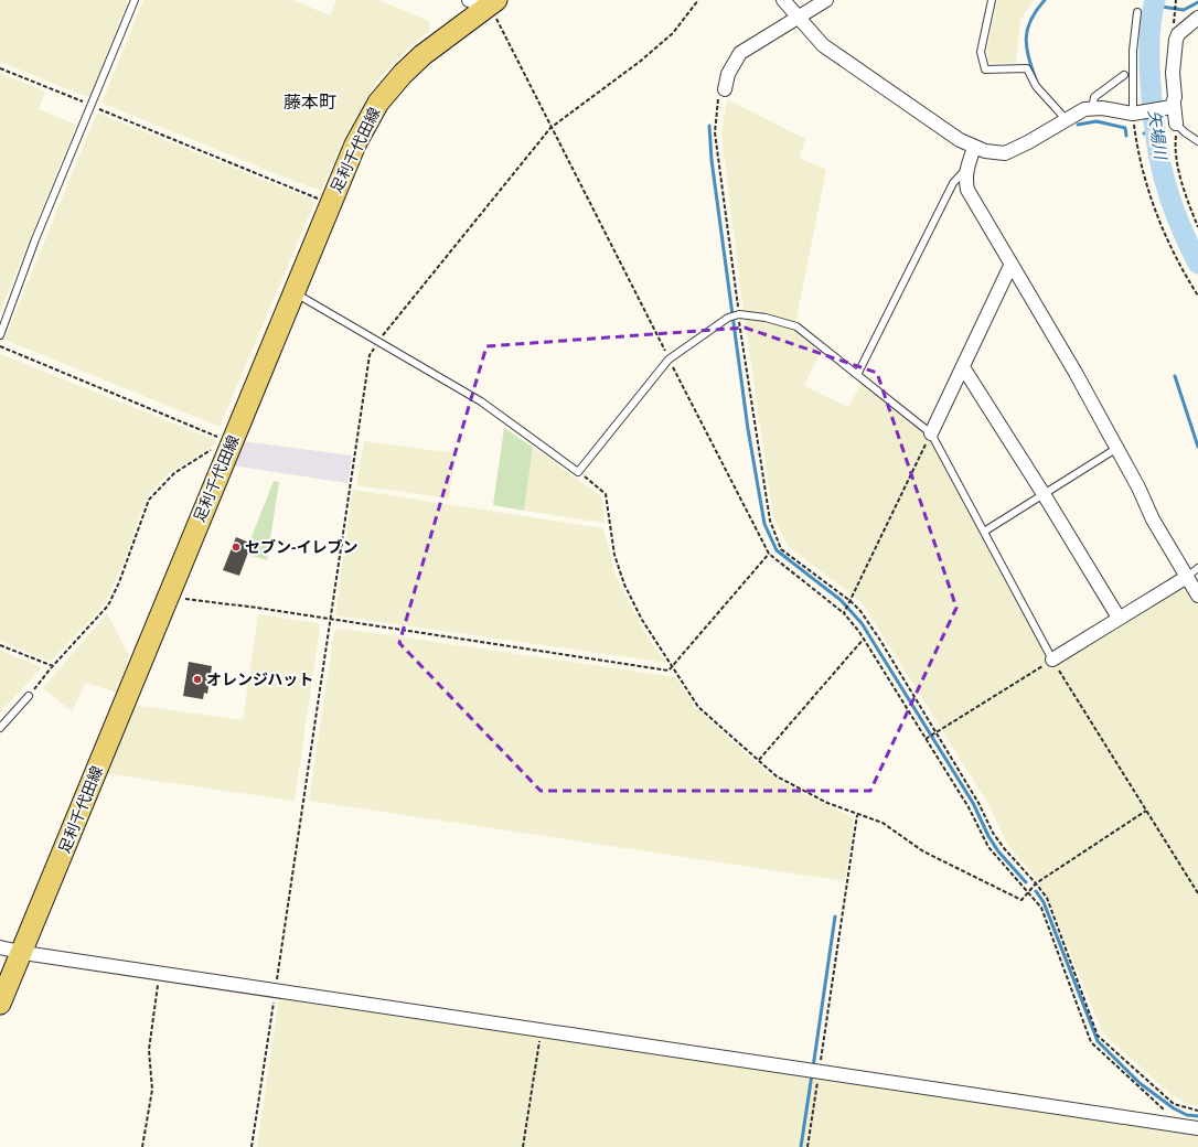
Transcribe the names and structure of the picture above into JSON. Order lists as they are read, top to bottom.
{
  "streets": {
    "main road": ["足利千代田線"]
  },
  "districts": ["藤本町"],
  "water": ["矢場川"],
  "places": ["セブン-イレブン", "オレンジハット"]
}
